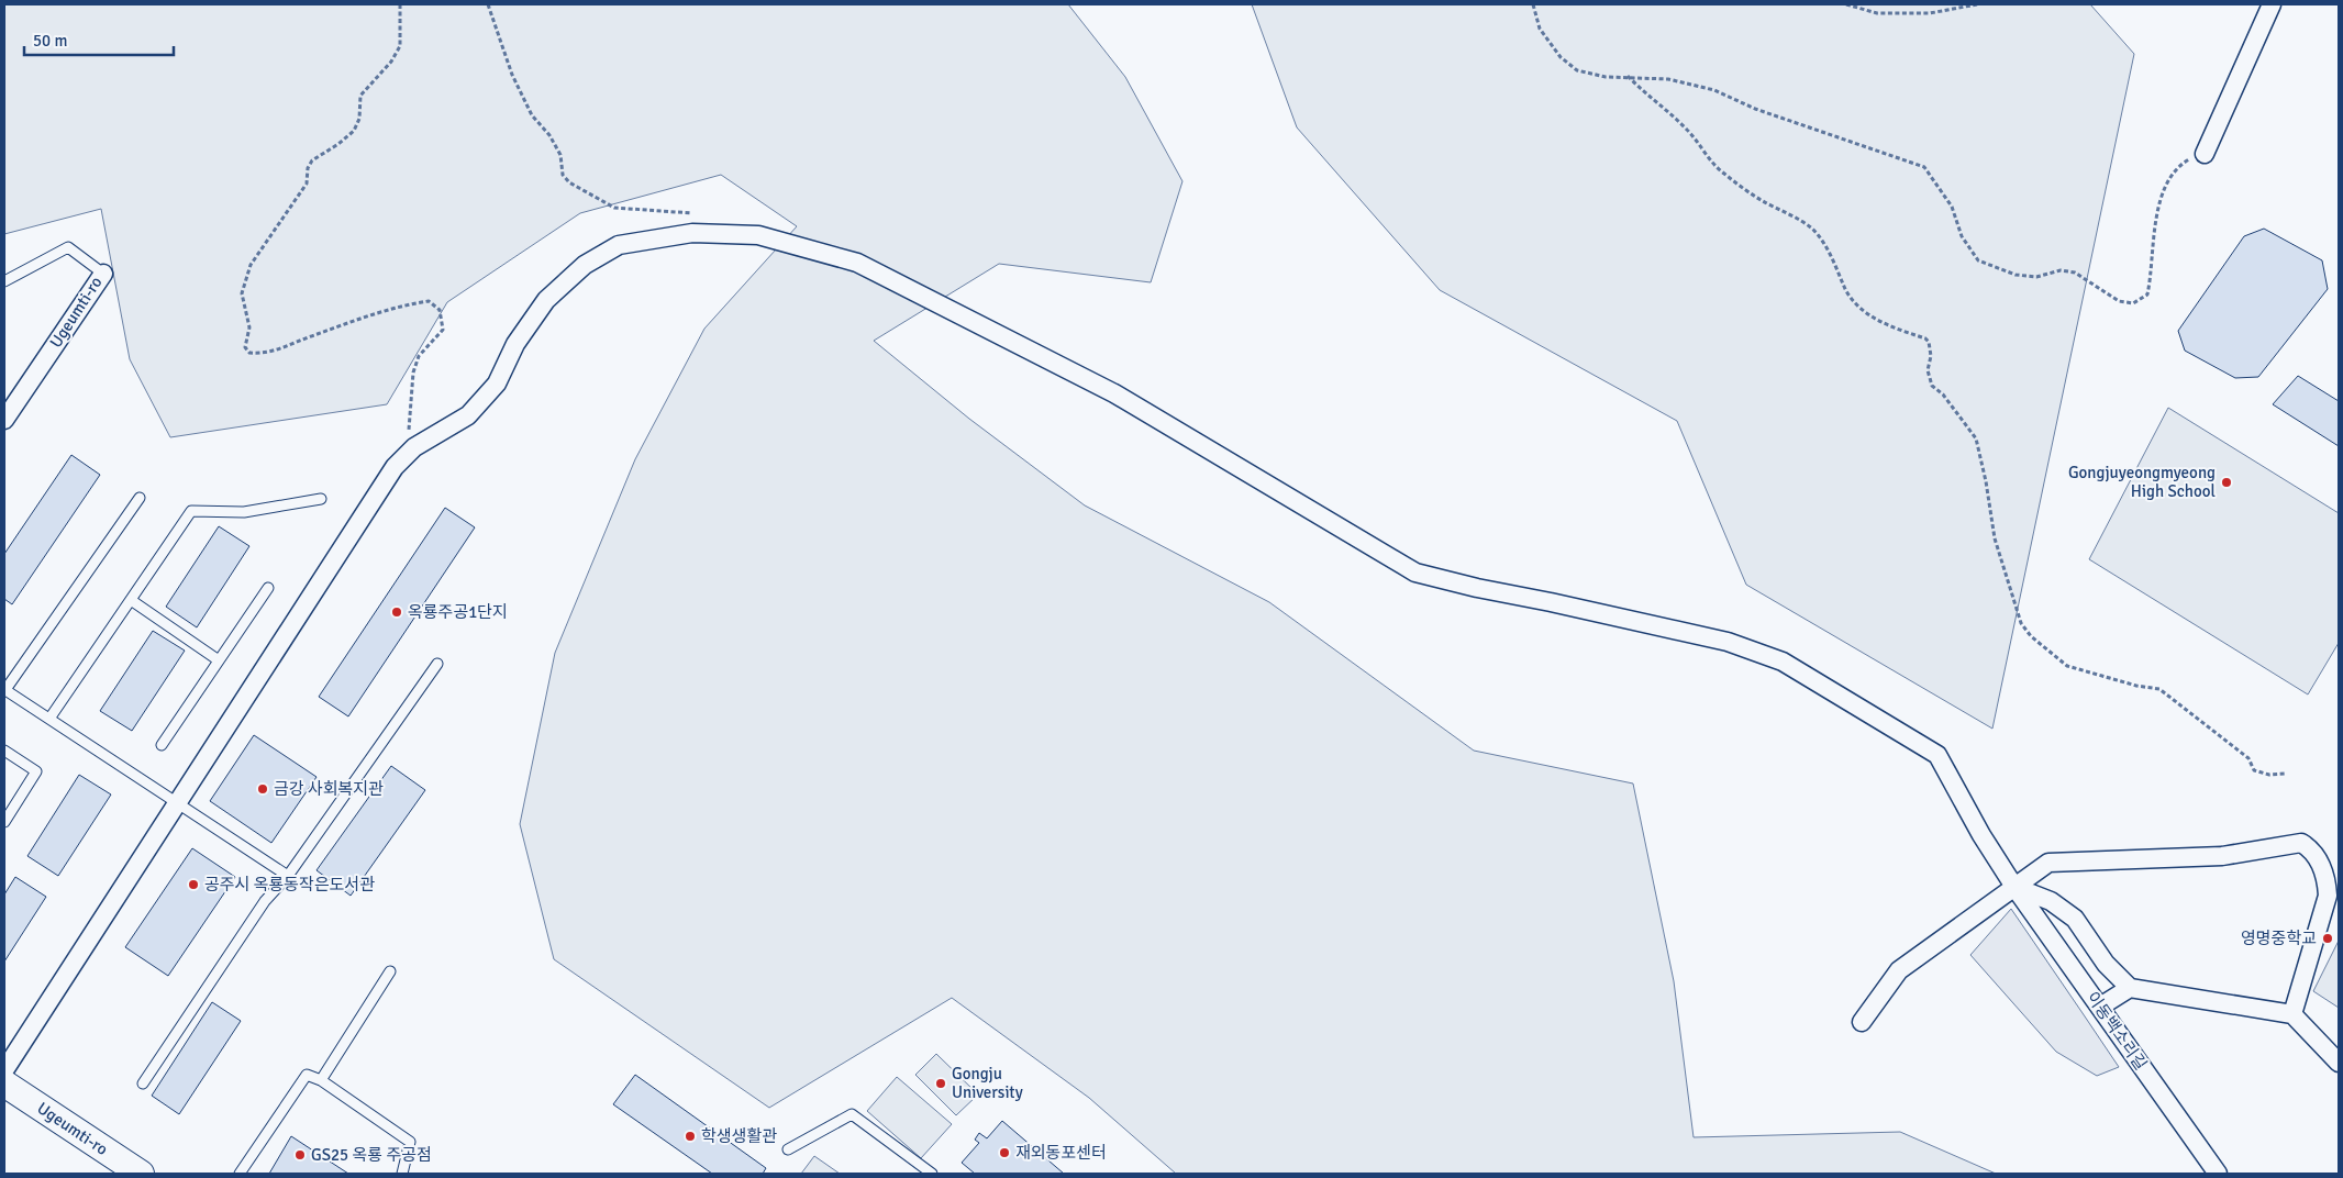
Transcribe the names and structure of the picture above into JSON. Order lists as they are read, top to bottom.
{
  "streets": {
    "main road": ["Ugeumti-ro"],
    "street": ["이동백소리길"]
  },
  "crossings": [
    ["Ugeumti-ro", "이동백소리길"]
  ],
  "places": [
    "Gongjuyeongmyeong High School",
    "옥룡주공1단지",
    "금강 사회복지관",
    "공주시 옥룡동작은도서관",
    "영명중학교",
    "Gongju University",
    "학생생활관",
    "재외동포센터",
    "GS25 옥룡 주공점"
  ],
  "scale_bar": "50 m"
}
